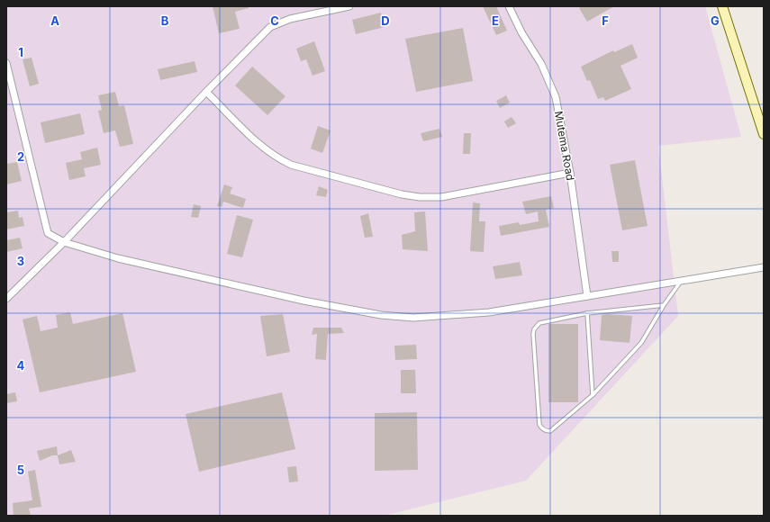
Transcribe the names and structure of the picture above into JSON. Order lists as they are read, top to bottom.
{
  "streets": {
    "street": ["Mutema Road"]
  },
  "grid": {
    "columns": [
      "A",
      "B",
      "C",
      "D",
      "E",
      "F",
      "G"
    ],
    "rows": [
      "1",
      "2",
      "3",
      "4",
      "5"
    ]
  }
}
